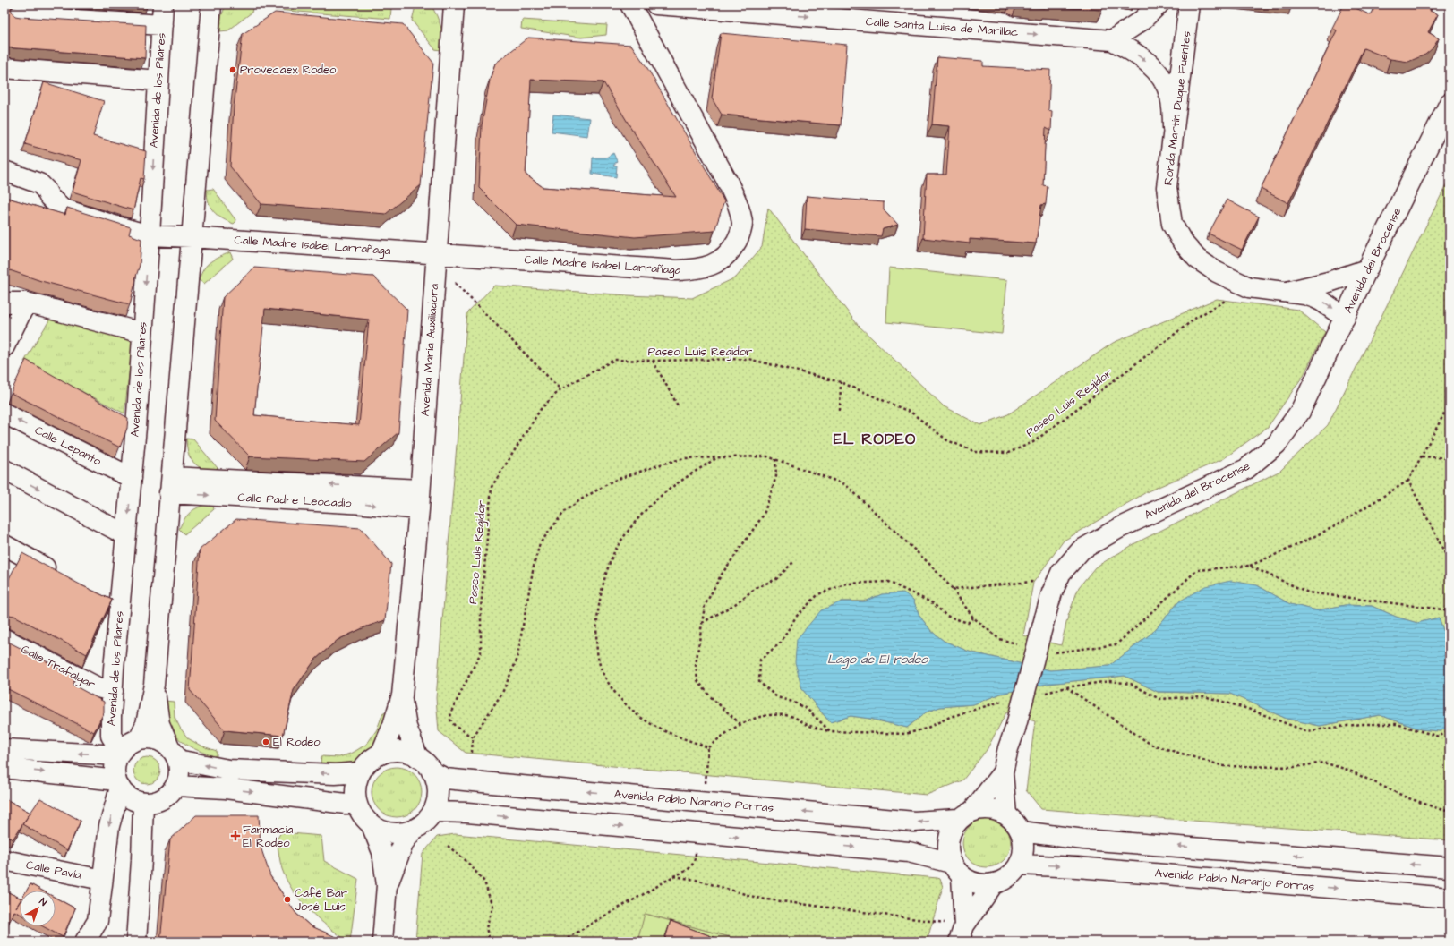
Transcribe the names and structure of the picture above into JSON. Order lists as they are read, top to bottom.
{
  "streets": {
    "street": [
      "Calle Santa Luisa de Marillac",
      "Avenida de los Pilares",
      "Ronda Martín Duque Fuentes",
      "Calle Madre Isabel Larrañaga",
      "Avenida del Brocense",
      "Avenida María Auxiliadora",
      "Calle Lepanto",
      "Calle Padre Leocadio",
      "Calle Trafalgar",
      "Avenida Pablo Naranjo Porras",
      "Calle Pavía"
    ],
    "path": ["Paseo Luis Regidor"]
  },
  "crossings": [
    ["Calle Santa Luisa de Marillac", "Ronda Martín Duque Fuentes"],
    ["Avenida de los Pilares", "Calle Madre Isabel Larrañaga"],
    ["Avenida de los Pilares", "Calle Lepanto"],
    ["Avenida de los Pilares", "Calle Trafalgar"],
    ["Ronda Martín Duque Fuentes", "Avenida del Brocense"],
    ["Ronda Martín Duque Fuentes", "Paseo Luis Regidor"],
    ["Calle Madre Isabel Larrañaga", "Avenida María Auxiliadora"],
    ["Avenida del Brocense", "Avenida Pablo Naranjo Porras"],
    ["Avenida María Auxiliadora", "Calle Padre Leocadio"],
    ["Avenida María Auxiliadora", "Avenida Pablo Naranjo Porras"]
  ],
  "one_way": ["Calle Santa Luisa de Marillac"],
  "districts": ["EL RODEO"],
  "water": ["Lago de El rodeo"],
  "places": {
    "other": ["Provecaex Rodeo", "El Rodeo", "Café Bar José Luis"],
    "health": ["Farmacia El Rodeo"]
  },
  "north": "top right"
}
